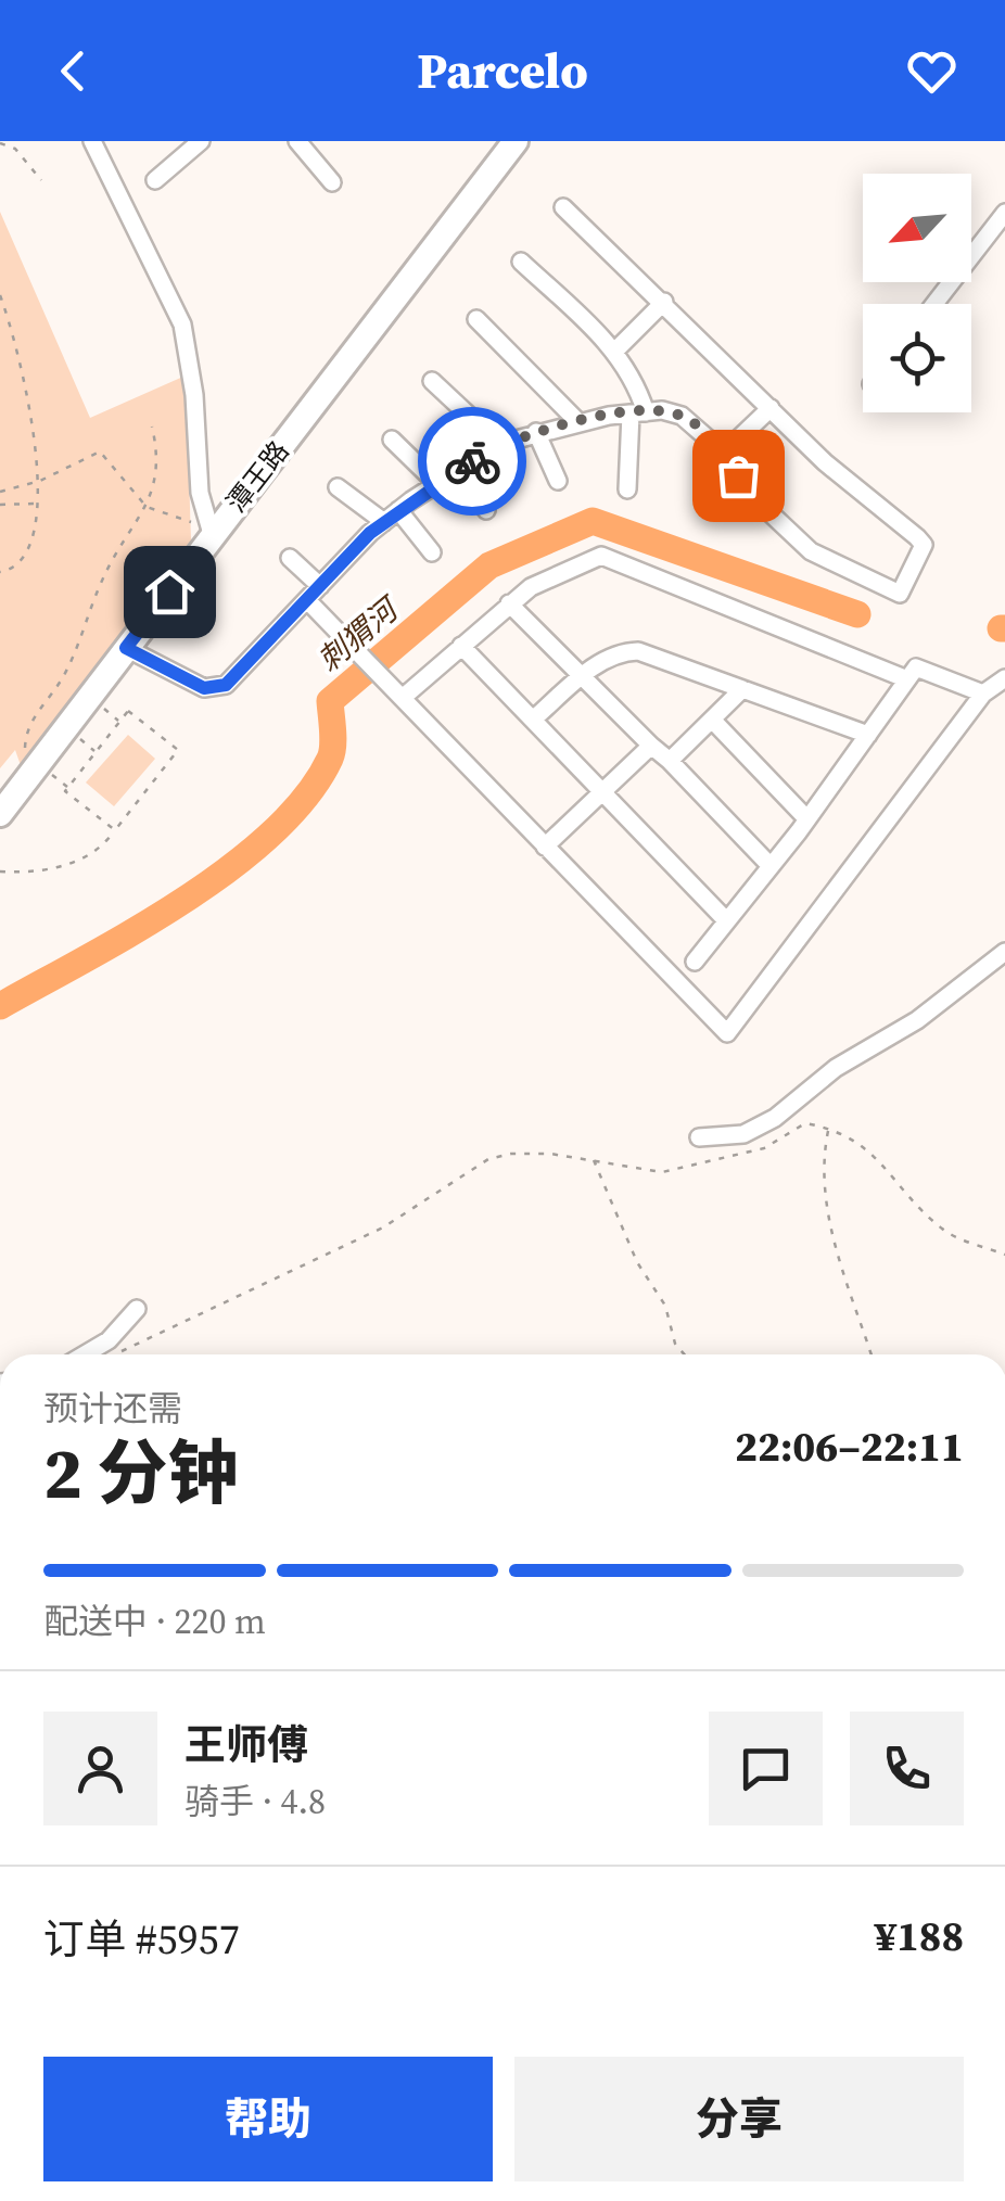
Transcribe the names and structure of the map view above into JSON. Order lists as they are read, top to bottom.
{
  "streets": {
    "highway": ["潭王路"]
  },
  "water": ["刺猬河"],
  "north": "bottom left",
  "page": {
    "header": "Parcelo",
    "heading": ["2 分钟", "预计还需", "22:06–22:11"],
    "panel": [
      "王师傅",
      "骑手 · 4.8",
      "订单 #5957",
      "¥188"
    ],
    "bar": "配送中 · 220 m",
    "buttons": ["帮助", "分享"]
  }
}
